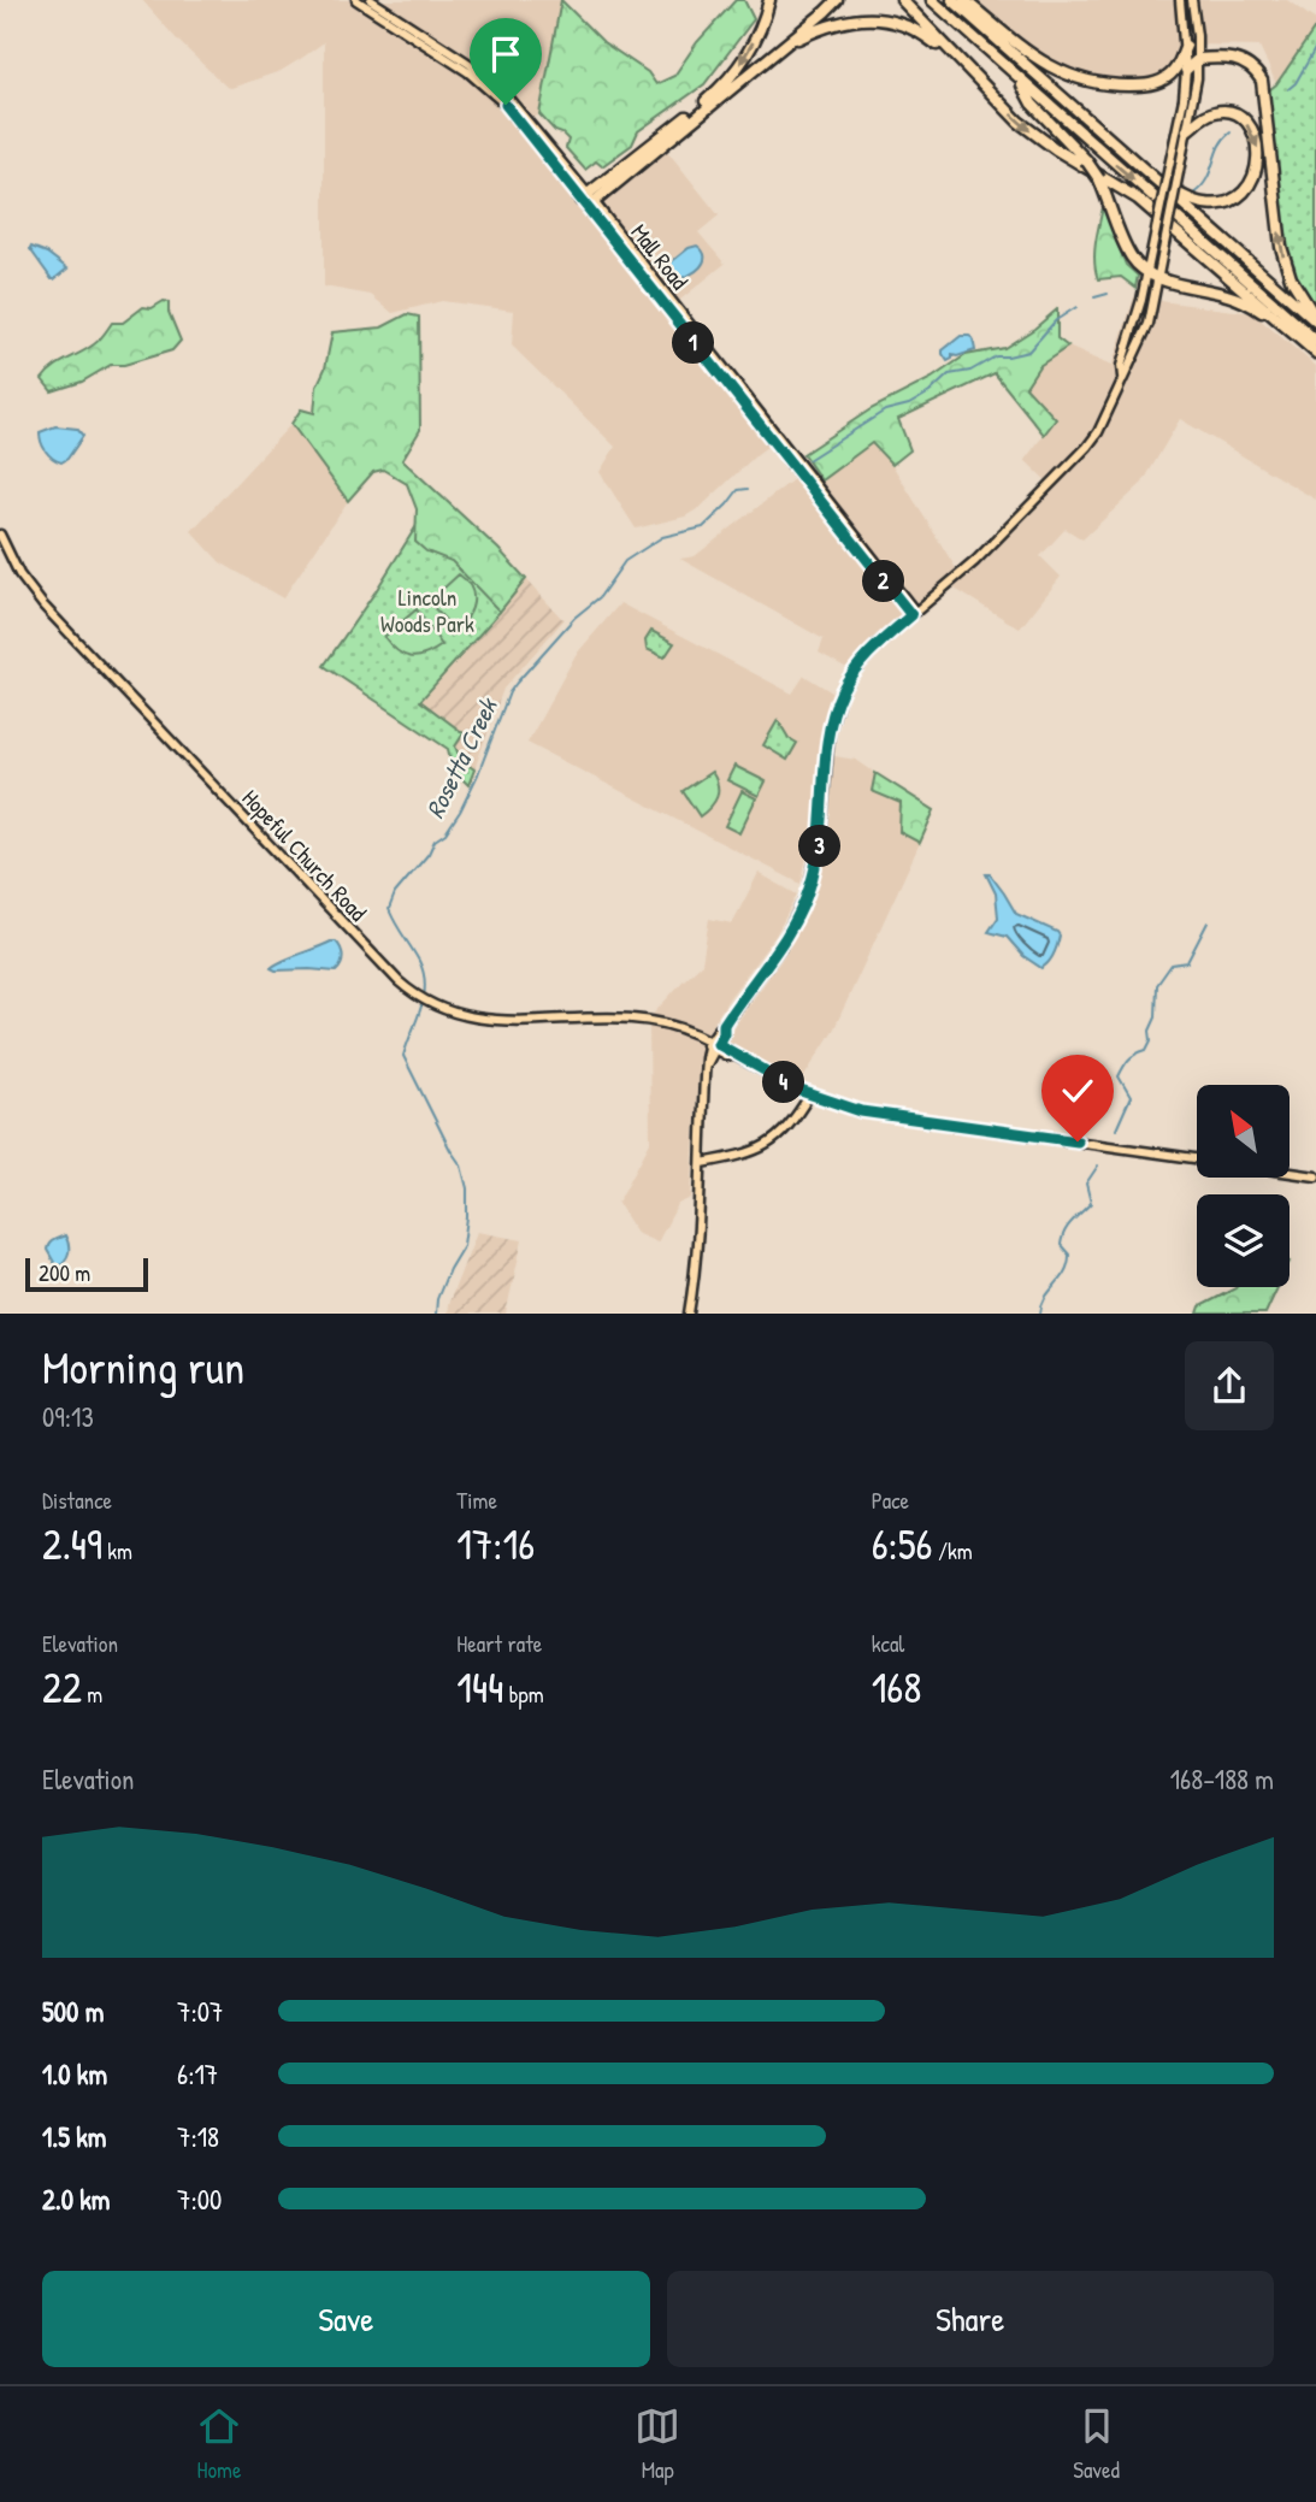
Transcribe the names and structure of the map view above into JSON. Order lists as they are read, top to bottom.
{
  "streets": {
    "main road": ["Mall Road", "Hopeful Church Road"]
  },
  "water": ["Rosetta Creek"],
  "parks": ["Lincoln Woods Park"],
  "scale_bar": "200 m",
  "north": "top left",
  "page": {
    "pins": [
      "1",
      "2",
      "3",
      "4"
    ],
    "scale": "200 m",
    "heading": ["Morning run", "09:13"],
    "stats": [
      ["Distance", "2.49 km"],
      ["Time", "17:16"],
      ["Pace", "6:56 /km"],
      ["Elevation", "22 m"],
      ["Heart rate", "144 bpm"],
      ["kcal", "168"]
    ],
    "chart": ["Elevation", "168–188 m"],
    "list": [
      {
        "name": "500 m",
        "note": "7:07"
      },
      {
        "name": "1.0 km",
        "note": "6:17"
      },
      {
        "name": "1.5 km",
        "note": "7:18"
      },
      {
        "name": "2.0 km",
        "note": "7:00"
      }
    ],
    "buttons": ["Save", "Share"],
    "tabs": ["Home", "Map", "Saved"]
  }
}
